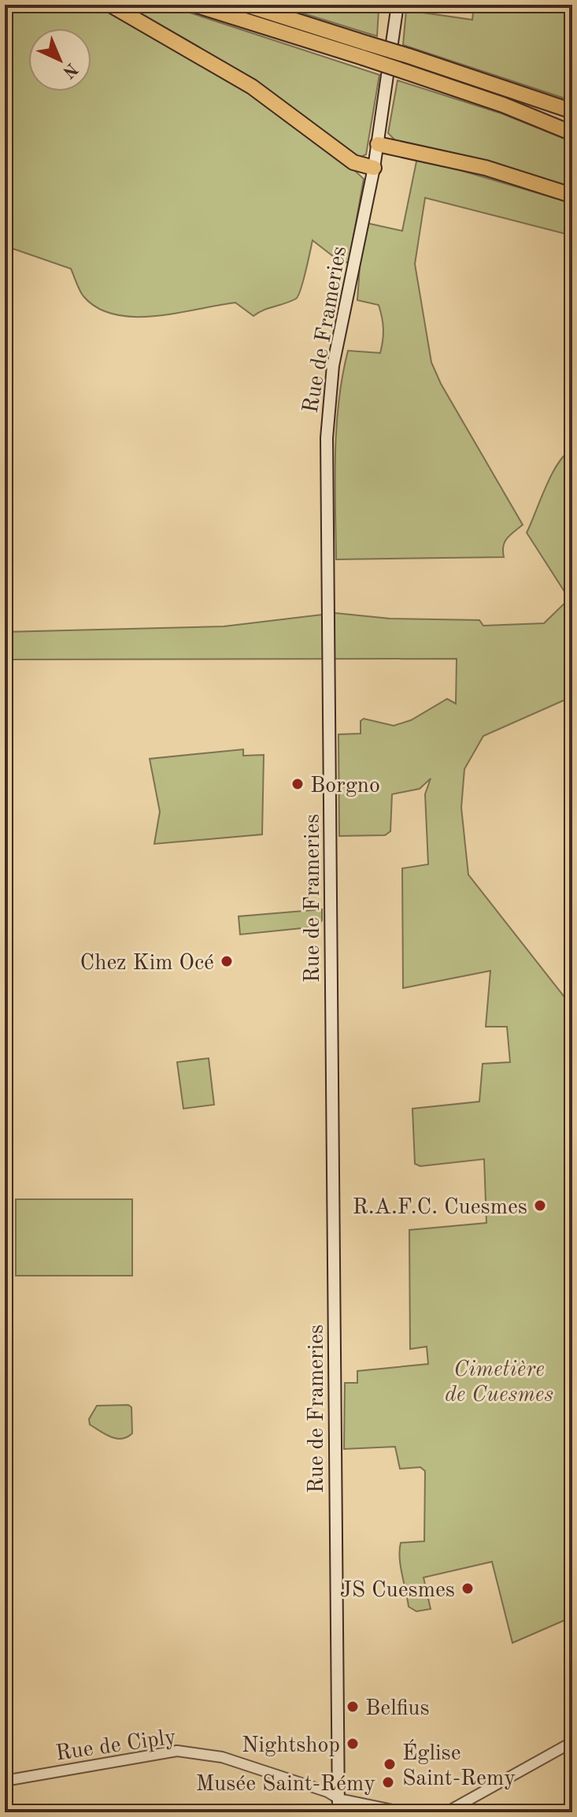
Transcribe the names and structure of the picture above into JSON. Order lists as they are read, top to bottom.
{
  "streets": {
    "main road": ["Rue de Frameries"],
    "street": ["Rue de Ciply"]
  },
  "crossings": [
    ["Rue de Frameries", "Rue de Ciply"]
  ],
  "parks": ["Cimetière de Cuesmes"],
  "places": [
    "Borgno",
    "Chez Kim Océ",
    "R.A.F.C. Cuesmes",
    "JS Cuesmes",
    "Belfius",
    "Nightshop",
    "Église Saint-Remy",
    "Musée Saint-Rémy"
  ],
  "north": "bottom right"
}
